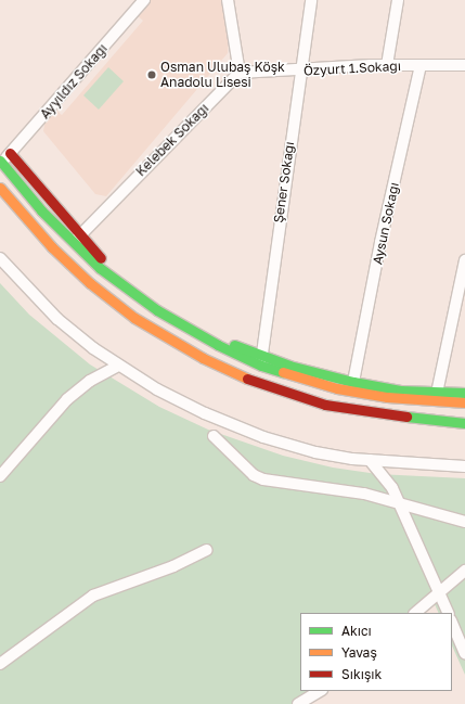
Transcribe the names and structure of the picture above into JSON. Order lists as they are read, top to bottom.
{
  "streets": {
    "street": [
      "Özyurt 1.Sokağı",
      "Ayyıldız Sokağı",
      "Kelebek Sokağı",
      "Şener Sokağı",
      "Aysun Sokağı"
    ]
  },
  "crossings": [
    ["Özyurt 1.Sokağı", "Kelebek Sokağı"],
    ["Özyurt 1.Sokağı", "Şener Sokağı"],
    ["Özyurt 1.Sokağı", "Aysun Sokağı"]
  ],
  "places": ["Osman Ulubaş Köşk Anadolu Lisesi"],
  "legend": ["Akıcı", "Yavaş", "Sıkışık"]
}
